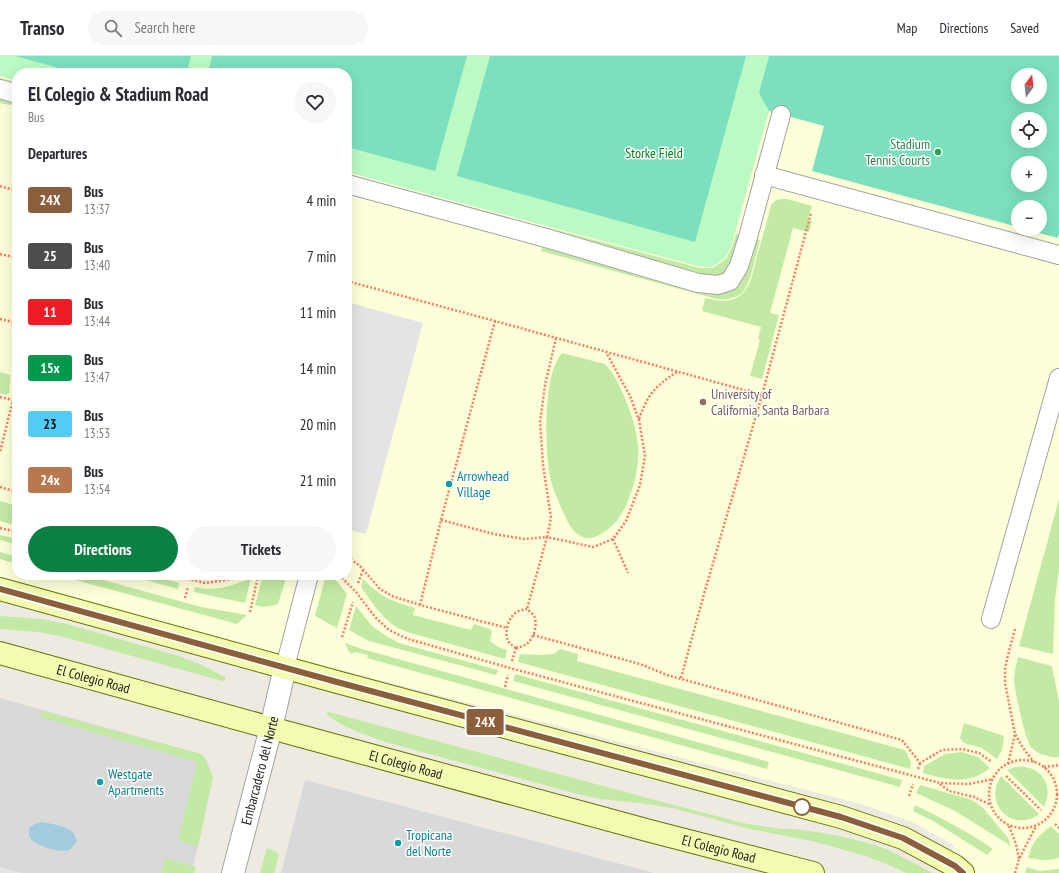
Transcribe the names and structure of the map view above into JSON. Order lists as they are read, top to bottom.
{
  "streets": {
    "main road": ["El Colegio Road"],
    "street": ["Embarcadero del Norte"]
  },
  "crossings": [
    ["El Colegio Road", "Embarcadero del Norte"]
  ],
  "parks": ["Storke Field"],
  "places": [
    "Stadium Tennis Courts",
    "University of California, Santa Barbara",
    "Arrowhead Village",
    "Westgate Apartments",
    "Tropicana del Norte"
  ],
  "lines": ["bus line 24X"],
  "north": "top",
  "page": {
    "header": "Transo",
    "search": "Search here",
    "nav": ["Map", "Directions", "Saved"],
    "on_map": "24X",
    "map_buttons": ["+", "−"],
    "heading": [
      ["El Colegio & Stadium Road", "Bus"],
      "Departures"
    ],
    "list": [
      {
        "mark": "24X",
        "name": "Bus",
        "note": "13:37",
        "value": "4 min"
      },
      {
        "mark": "25",
        "name": "Bus",
        "note": "13:40",
        "value": "7 min"
      },
      {
        "mark": "11",
        "name": "Bus",
        "note": "13:44",
        "value": "11 min"
      },
      {
        "mark": "15x",
        "name": "Bus",
        "note": "13:47",
        "value": "14 min"
      },
      {
        "mark": "23",
        "name": "Bus",
        "note": "13:53",
        "value": "20 min"
      },
      {
        "mark": "24x",
        "name": "Bus",
        "note": "13:54",
        "value": "21 min"
      }
    ],
    "buttons": ["Directions", "Tickets"]
  }
}
